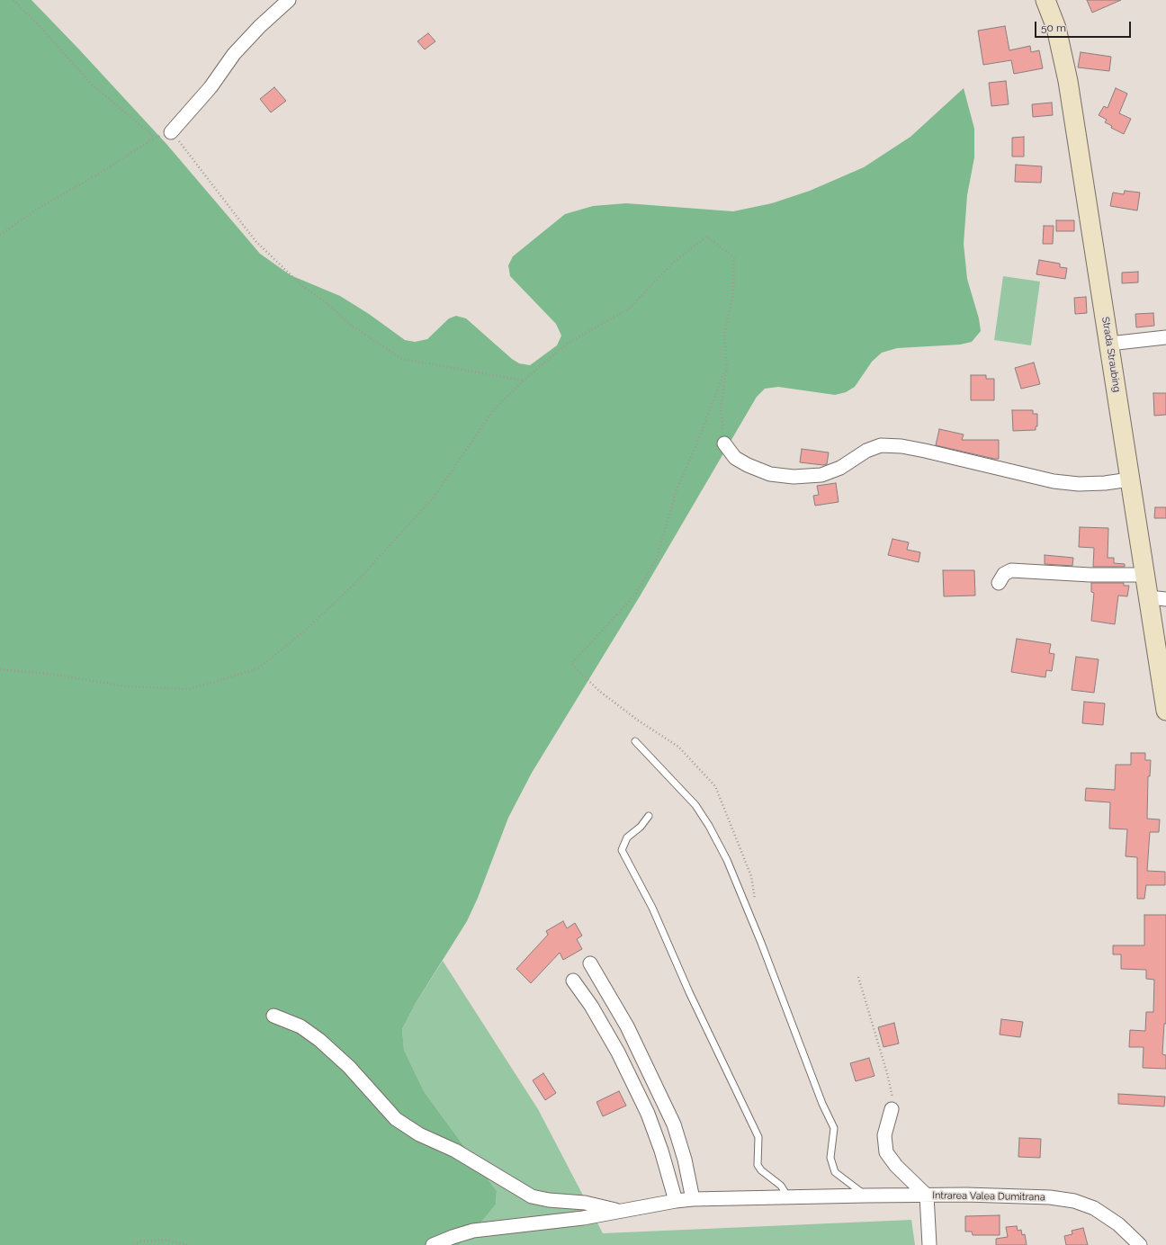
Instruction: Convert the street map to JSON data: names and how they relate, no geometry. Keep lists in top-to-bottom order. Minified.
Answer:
{"streets":{"main road":["Strada Straubing"],"street":["Intrarea Valea Dumitrana"]},"scale_bar":"50 m"}
